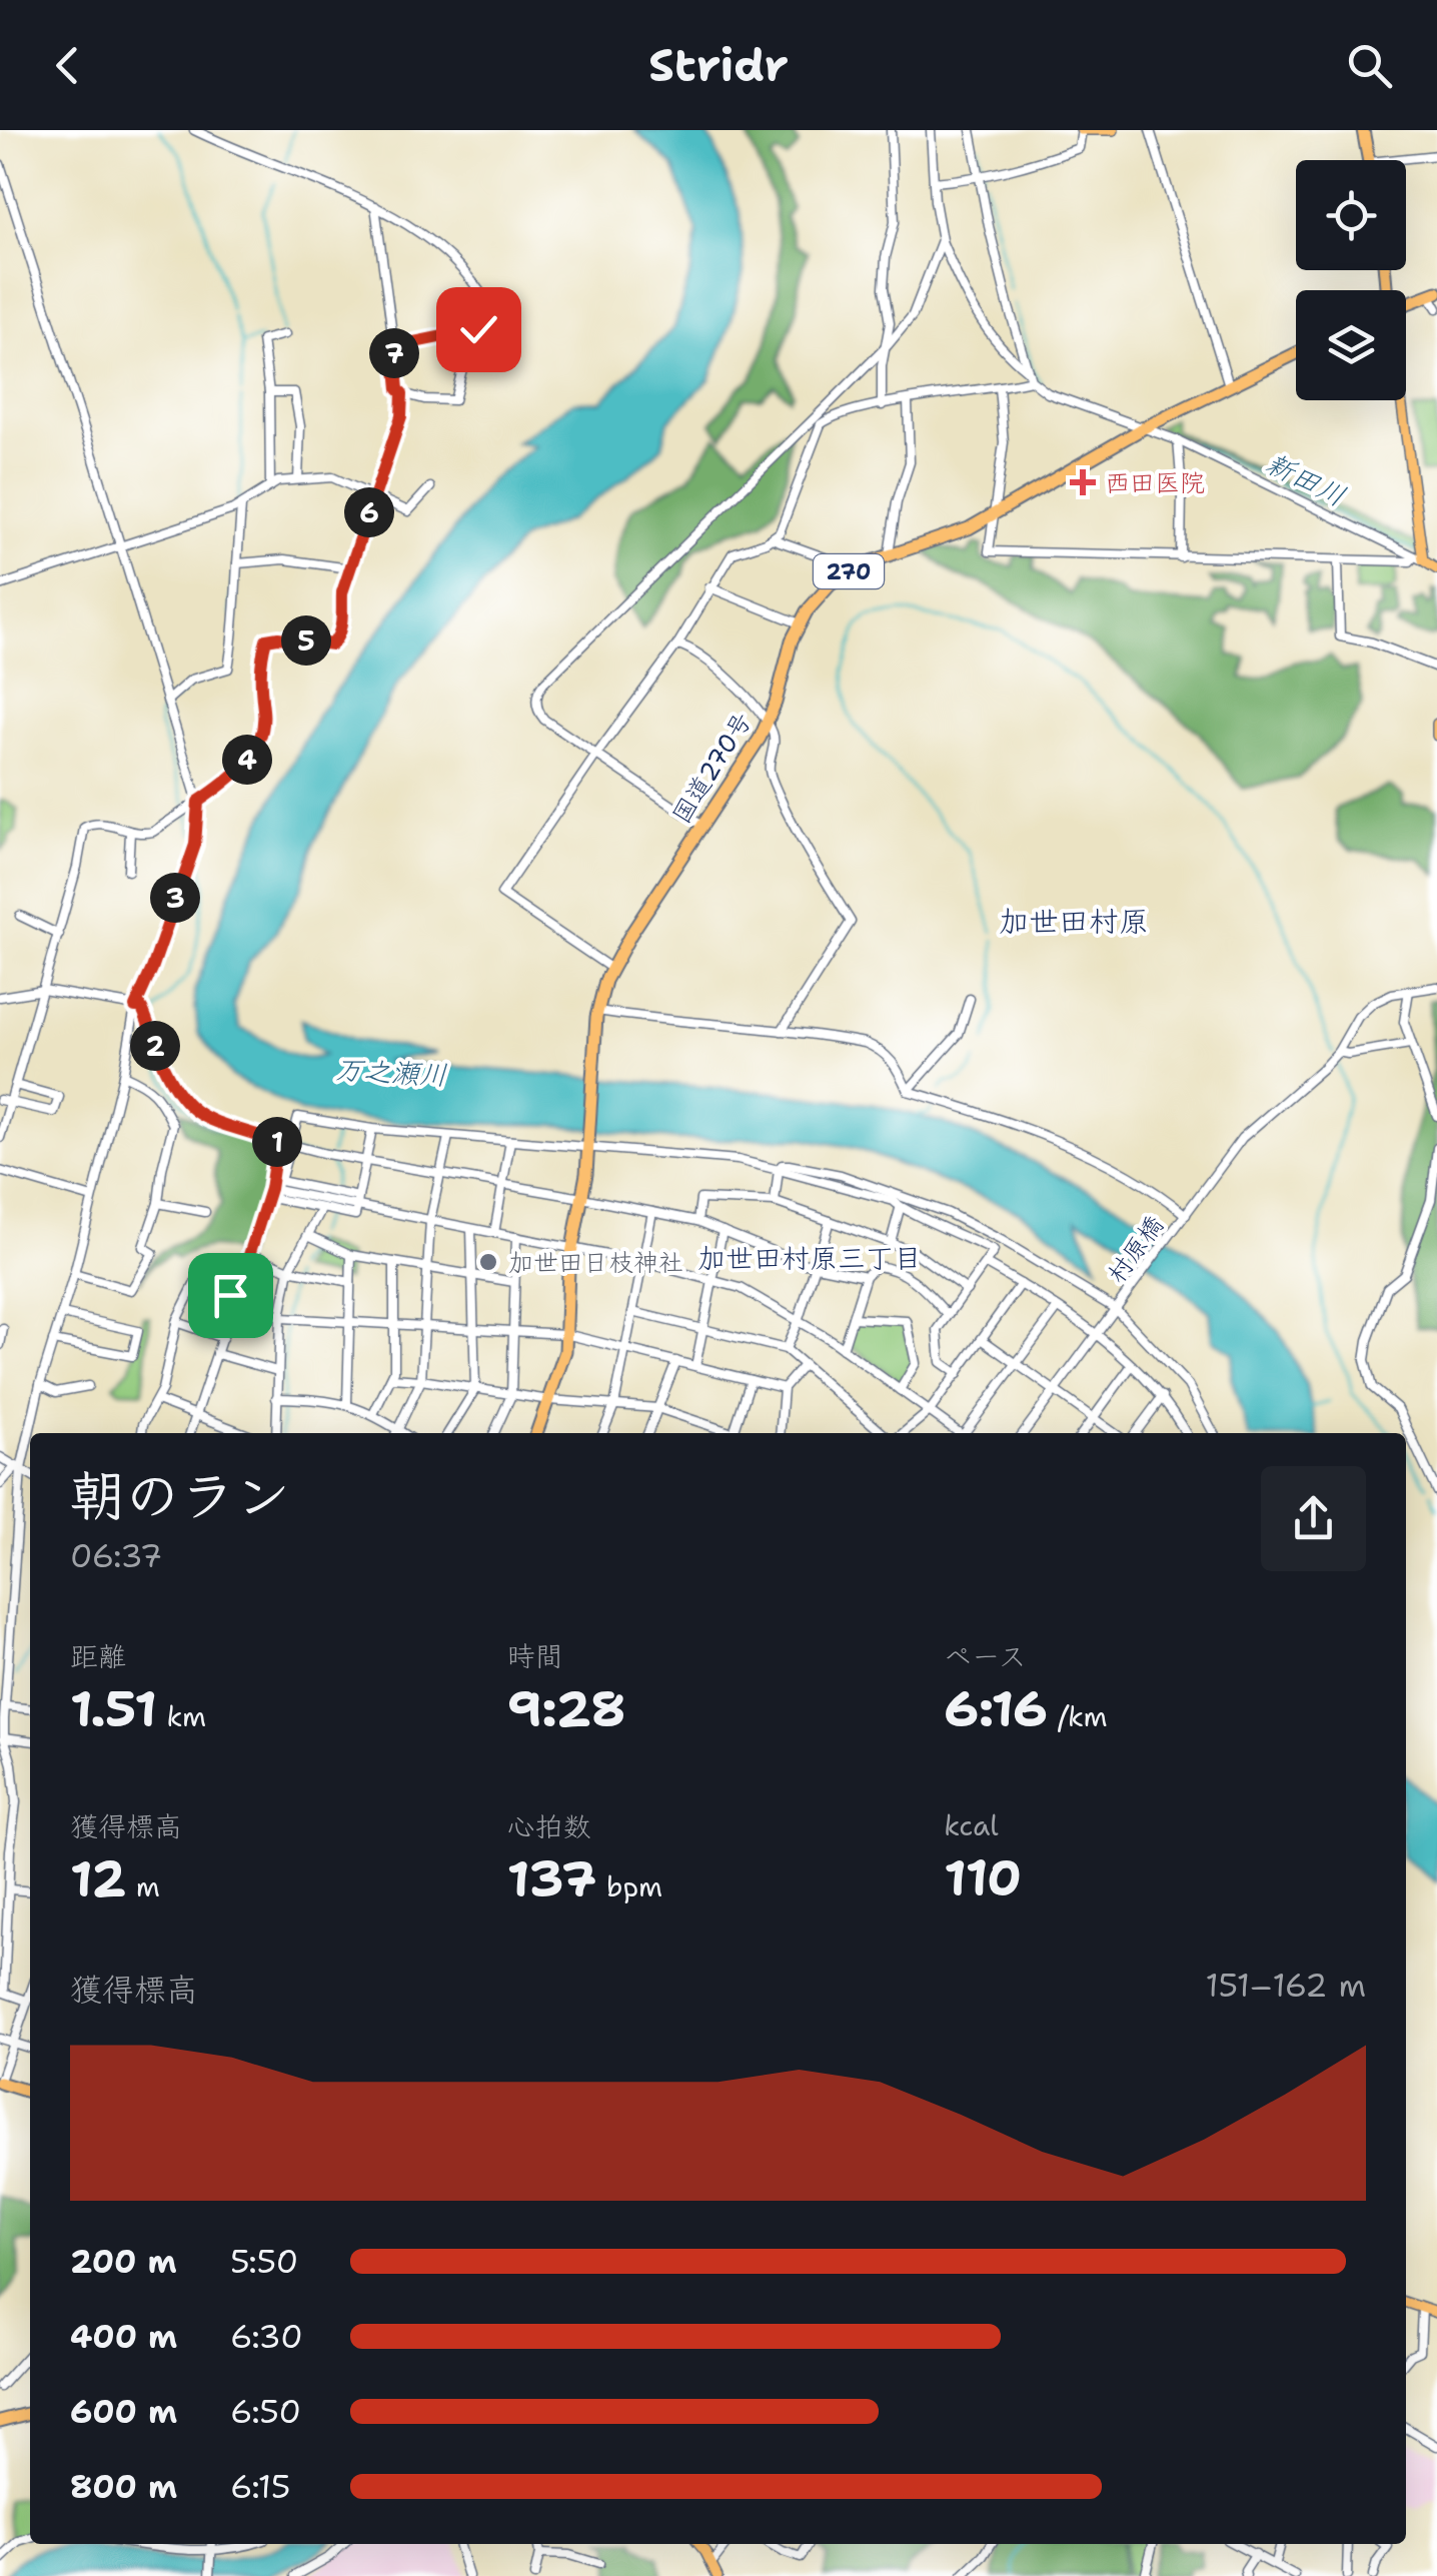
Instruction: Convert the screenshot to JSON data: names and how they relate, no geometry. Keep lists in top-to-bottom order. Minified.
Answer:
{"streets":{"highway":["270","国道270号"],"street":["村原橋"]},"districts":["加世田村原","加世田村原三丁目"],"water":["新田川","万之瀬川"],"places":{"health":["西田医院"],"other":["加世田日枝神社"]},"page":{"header":"Stridr","pins":["7","6","5","4","3","2","1"],"heading":["朝のラン","06:37"],"stats":[["距離","1.51 km"],["時間","9:28"],["ペース","6:16 /km"],["獲得標高","12 m"],["心拍数","137 bpm"],["kcal","110"]],"chart":["獲得標高","151–162 m"],"list":[{"name":"200 m","note":"5:50"},{"name":"400 m","note":"6:30"},{"name":"600 m","note":"6:50"},{"name":"800 m","note":"6:15"}]}}
